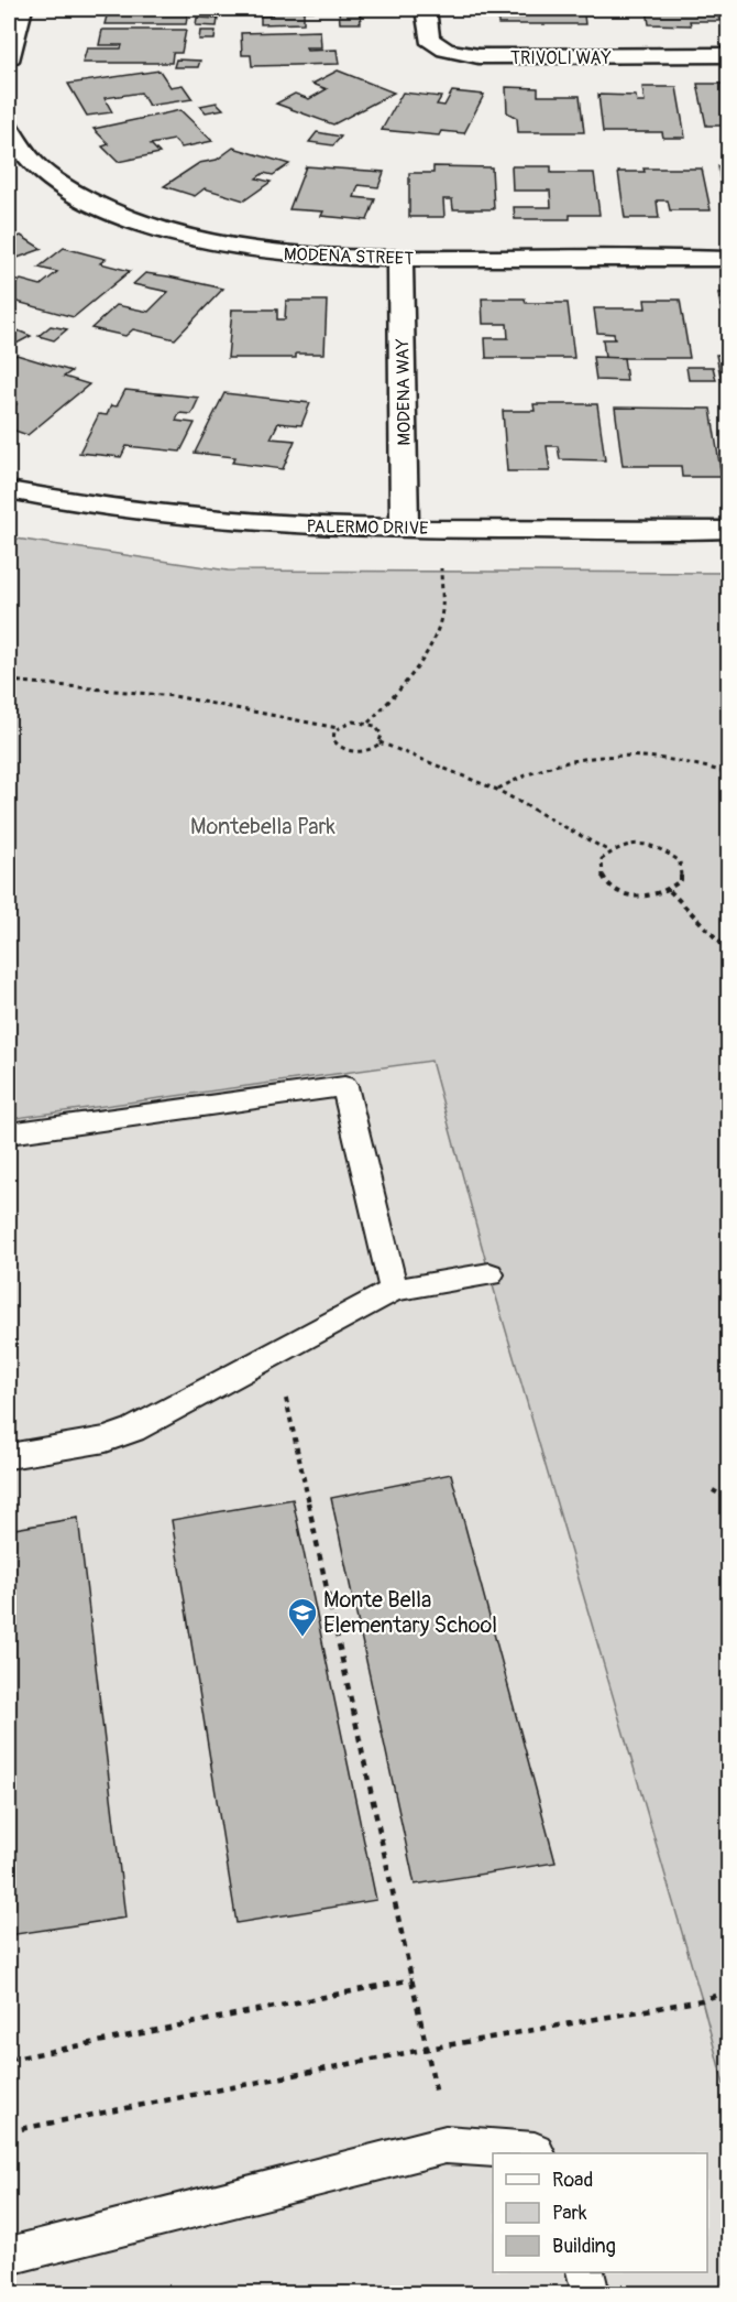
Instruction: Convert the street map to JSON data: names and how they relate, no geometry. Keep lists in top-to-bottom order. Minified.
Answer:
{"streets":{"street":["TRIVOLI WAY","MODENA STREET","MODENA WAY","PALERMO DRIVE"]},"crossings":[["MODENA STREET","MODENA WAY"],["MODENA WAY","PALERMO DRIVE"]],"parks":["Montebella Park"],"places":{"school or university":["Monte Bella Elementary School"]},"legend":["Road","Park","Building"]}
